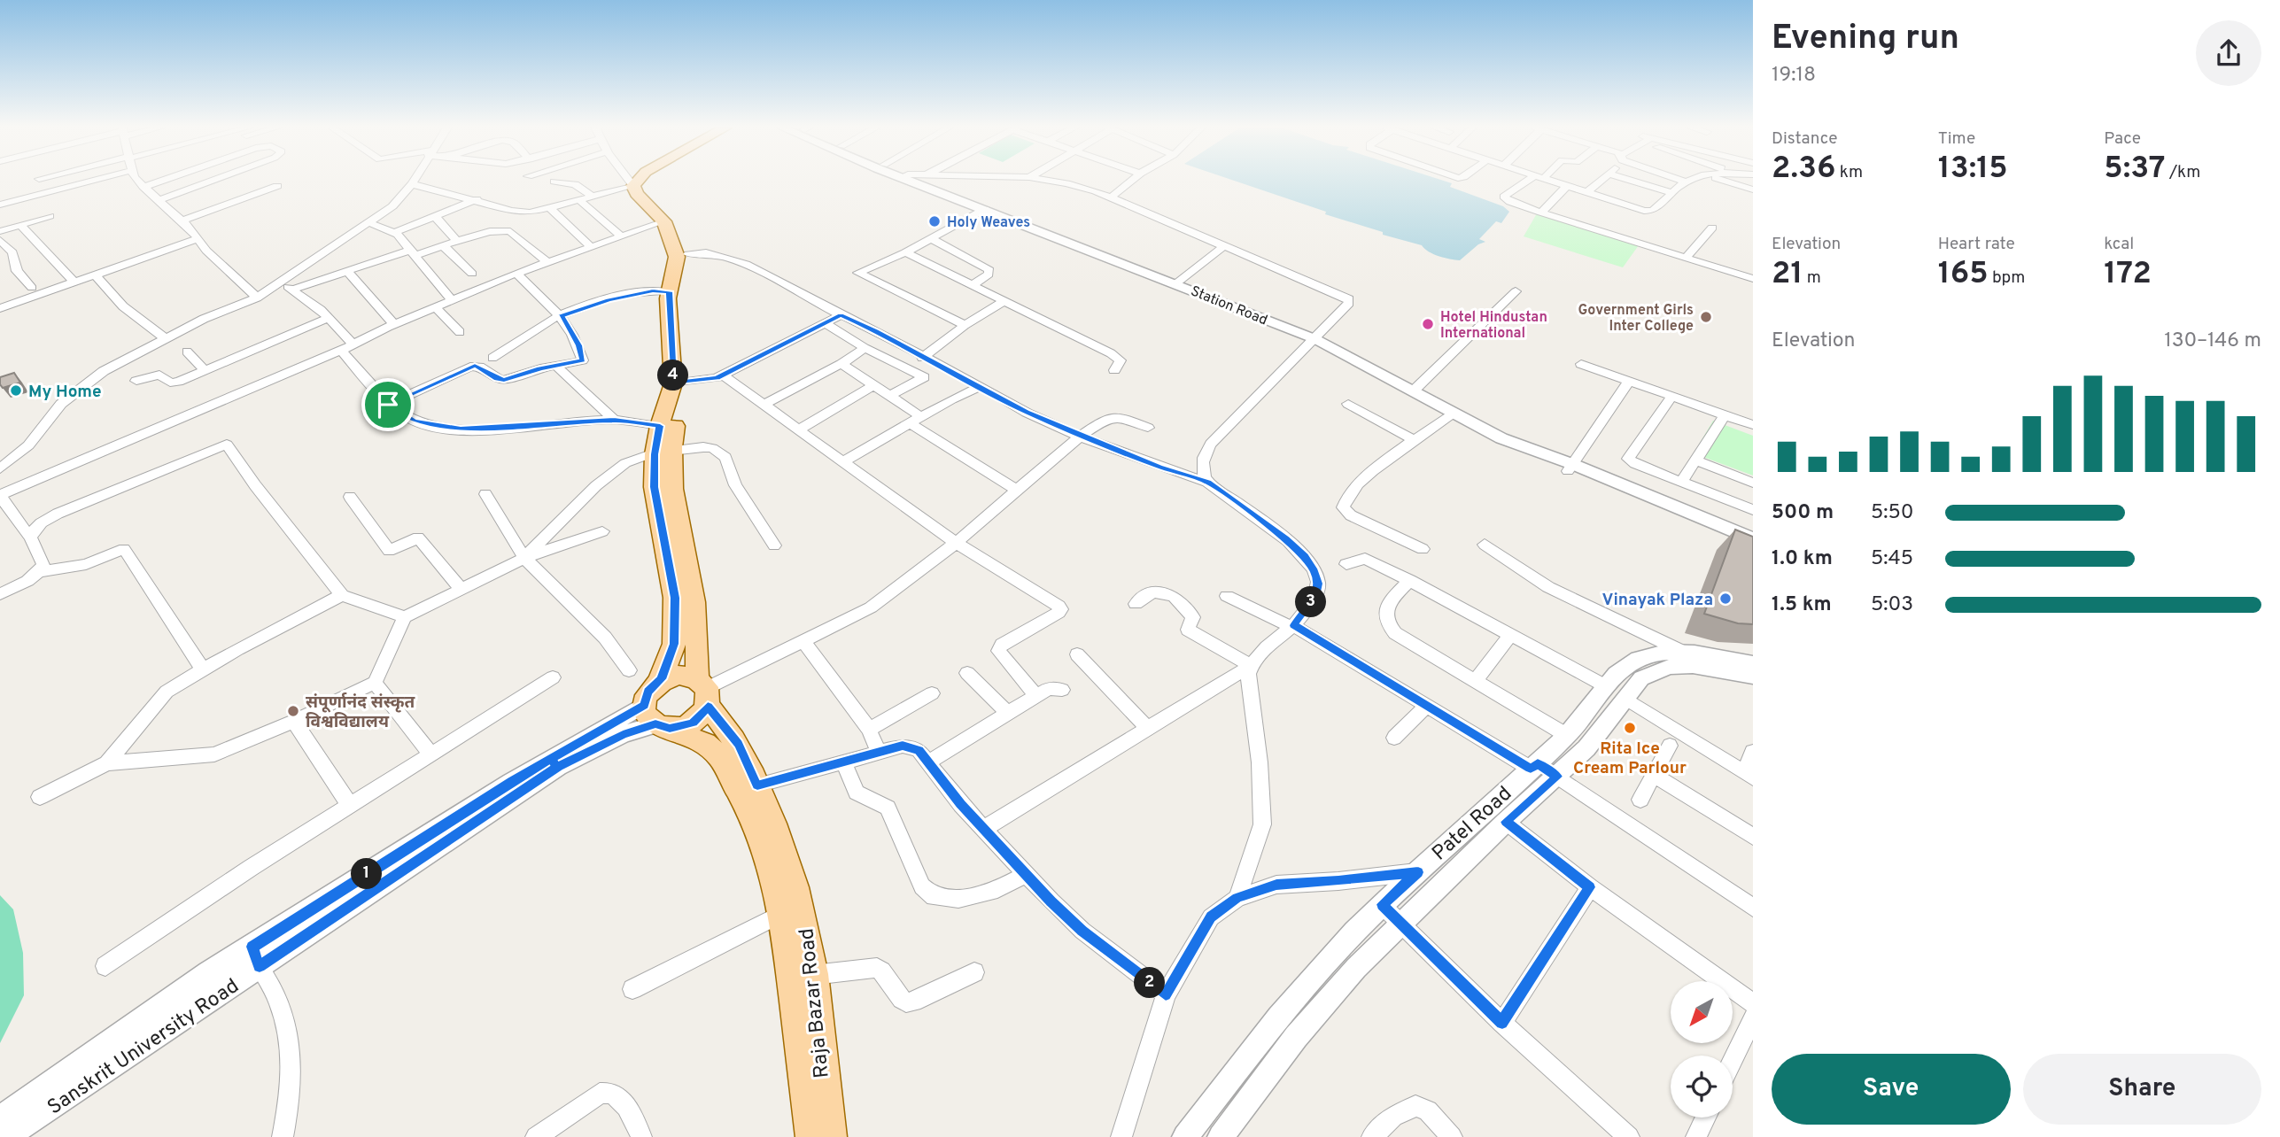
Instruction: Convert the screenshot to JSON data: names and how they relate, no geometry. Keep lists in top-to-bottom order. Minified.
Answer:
{"streets":{"main road":["Raja Bazar Road"],"street":["Station Road","Patel Road","Sanskrit University Road"]},"crossings":[["Raja Bazar Road","Sanskrit University Road"]],"places":["Holy Weaves","Government Girls Inter College","Hotel Hindustan International","My Home","Vinayak Plaza","संपूर्णानंद संस्कृत विश्वविद्यालय","Rita Ice Cream Parlour"],"north":"bottom left","page":{"heading":["Evening run","19:18"],"stats":[["Distance","2.36 km"],["Time","13:15"],["Pace","5:37 /km"],["Elevation","21 m"],["Heart rate","165 bpm"],["kcal","172"]],"chart":["Elevation","130–146 m"],"pins":["4","3","1","2"],"list":[{"name":"500 m","note":"5:50"},{"name":"1.0 km","note":"5:45"},{"name":"1.5 km","note":"5:03"}],"buttons":["Save","Share"]}}
